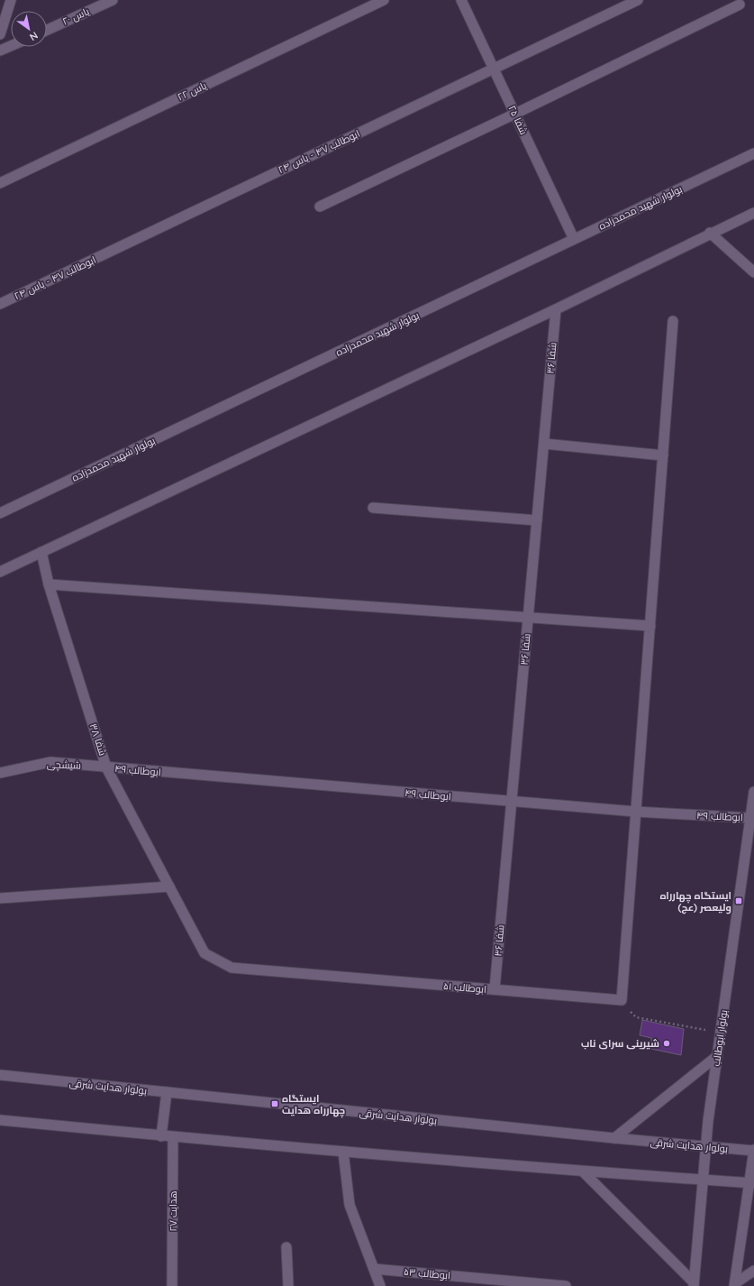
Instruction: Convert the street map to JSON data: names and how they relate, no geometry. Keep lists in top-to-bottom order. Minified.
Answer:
{"streets":{"street":["یاس ۲۰","یاس ۲۲","شفا ۲۵","ابوطالب ۴۷ - یاس ۲۴","بولوار شهید محمدزاده","شفا ۳۶","شفا ۳۸","شیشچی","ابوطالب ۴۹","ابوطالب ۵۱","بولوار ابوطالب","بولوار هدایت شرقی","هدایت ۲۷","ابوطالب ۵۳"]},"crossings":[["شفا ۲۵","ابوطالب ۴۷ - یاس ۲۴"],["شفا ۲۵","بولوار شهید محمدزاده"],["شفا ۳۶","ابوطالب ۴۹"],["شفا ۳۶","ابوطالب ۵۱"],["شفا ۳۸","شیشچی"],["شفا ۳۸","ابوطالب ۴۹"],["شفا ۳۸","ابوطالب ۵۱"],["شیشچی","ابوطالب ۴۹"],["ابوطالب ۴۹","بولوار ابوطالب"],["بولوار ابوطالب","بولوار هدایت شرقی"]],"places":{"transit":["ایستگاه چهارراه ولیعصر (عج)","ایستگاه چهارراه هدایت"],"other":["شیرینی سرای ناب"]},"north":"bottom right"}
